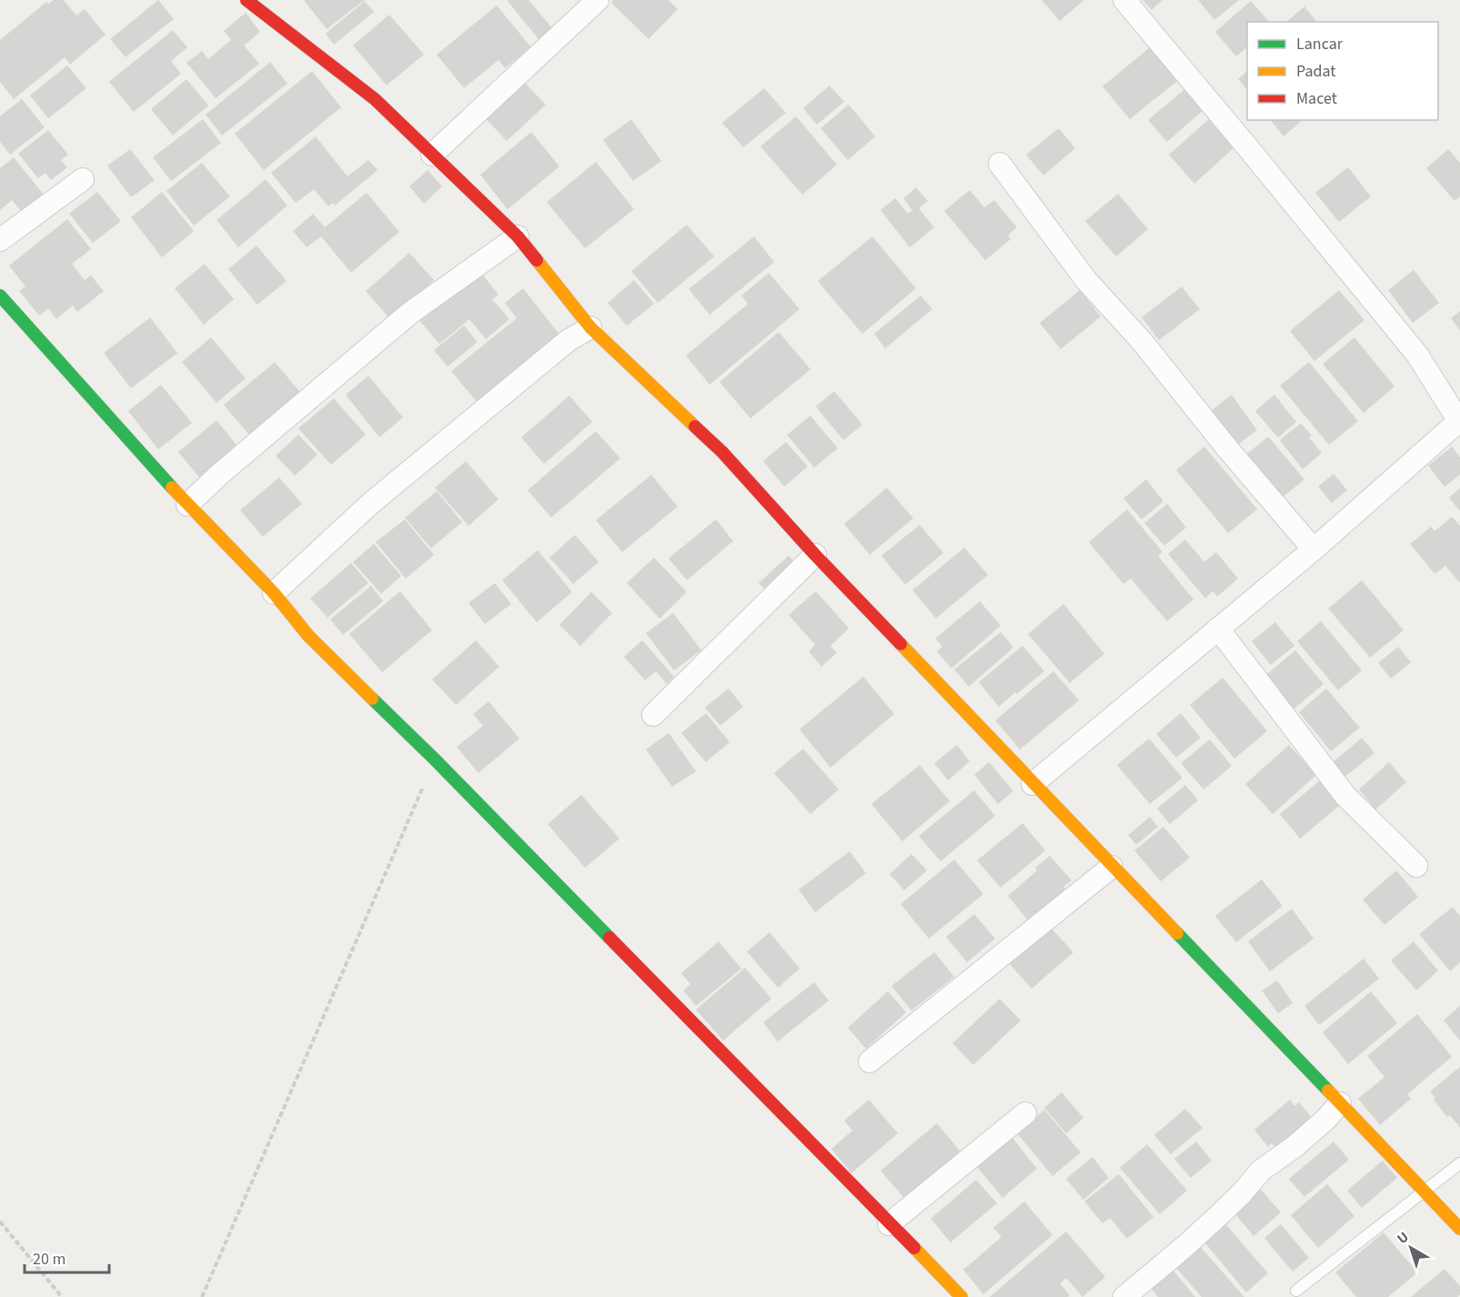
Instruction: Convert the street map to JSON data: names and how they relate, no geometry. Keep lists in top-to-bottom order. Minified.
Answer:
{"legend":["Lancar","Padat","Macet"],"scale_bar":"20 m","north":"top left"}
